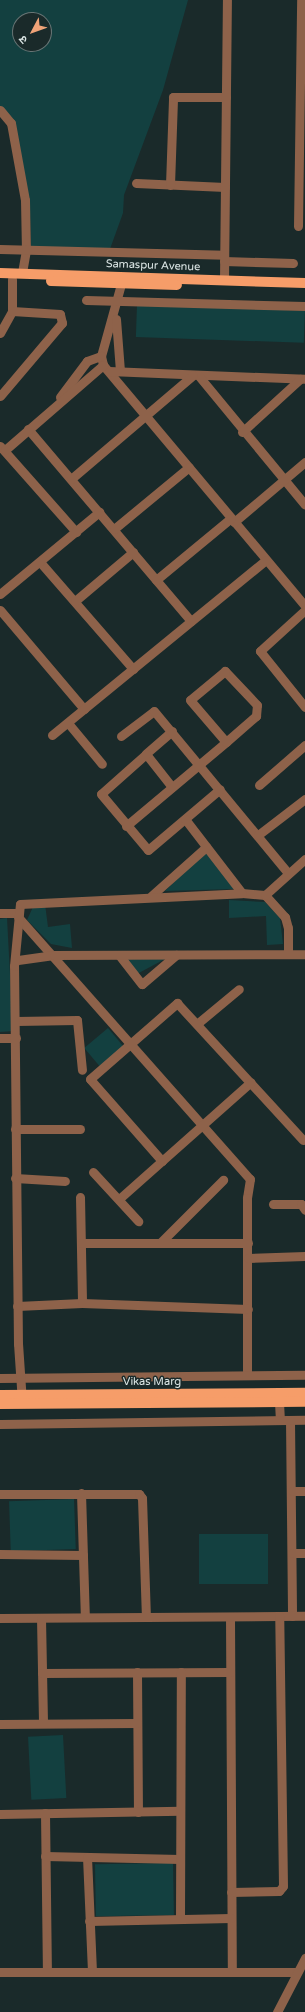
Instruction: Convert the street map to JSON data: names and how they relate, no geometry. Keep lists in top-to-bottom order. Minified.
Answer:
{"streets":{"main road":["Samaspur Avenue","Vikas Marg"]},"north":"bottom left"}
